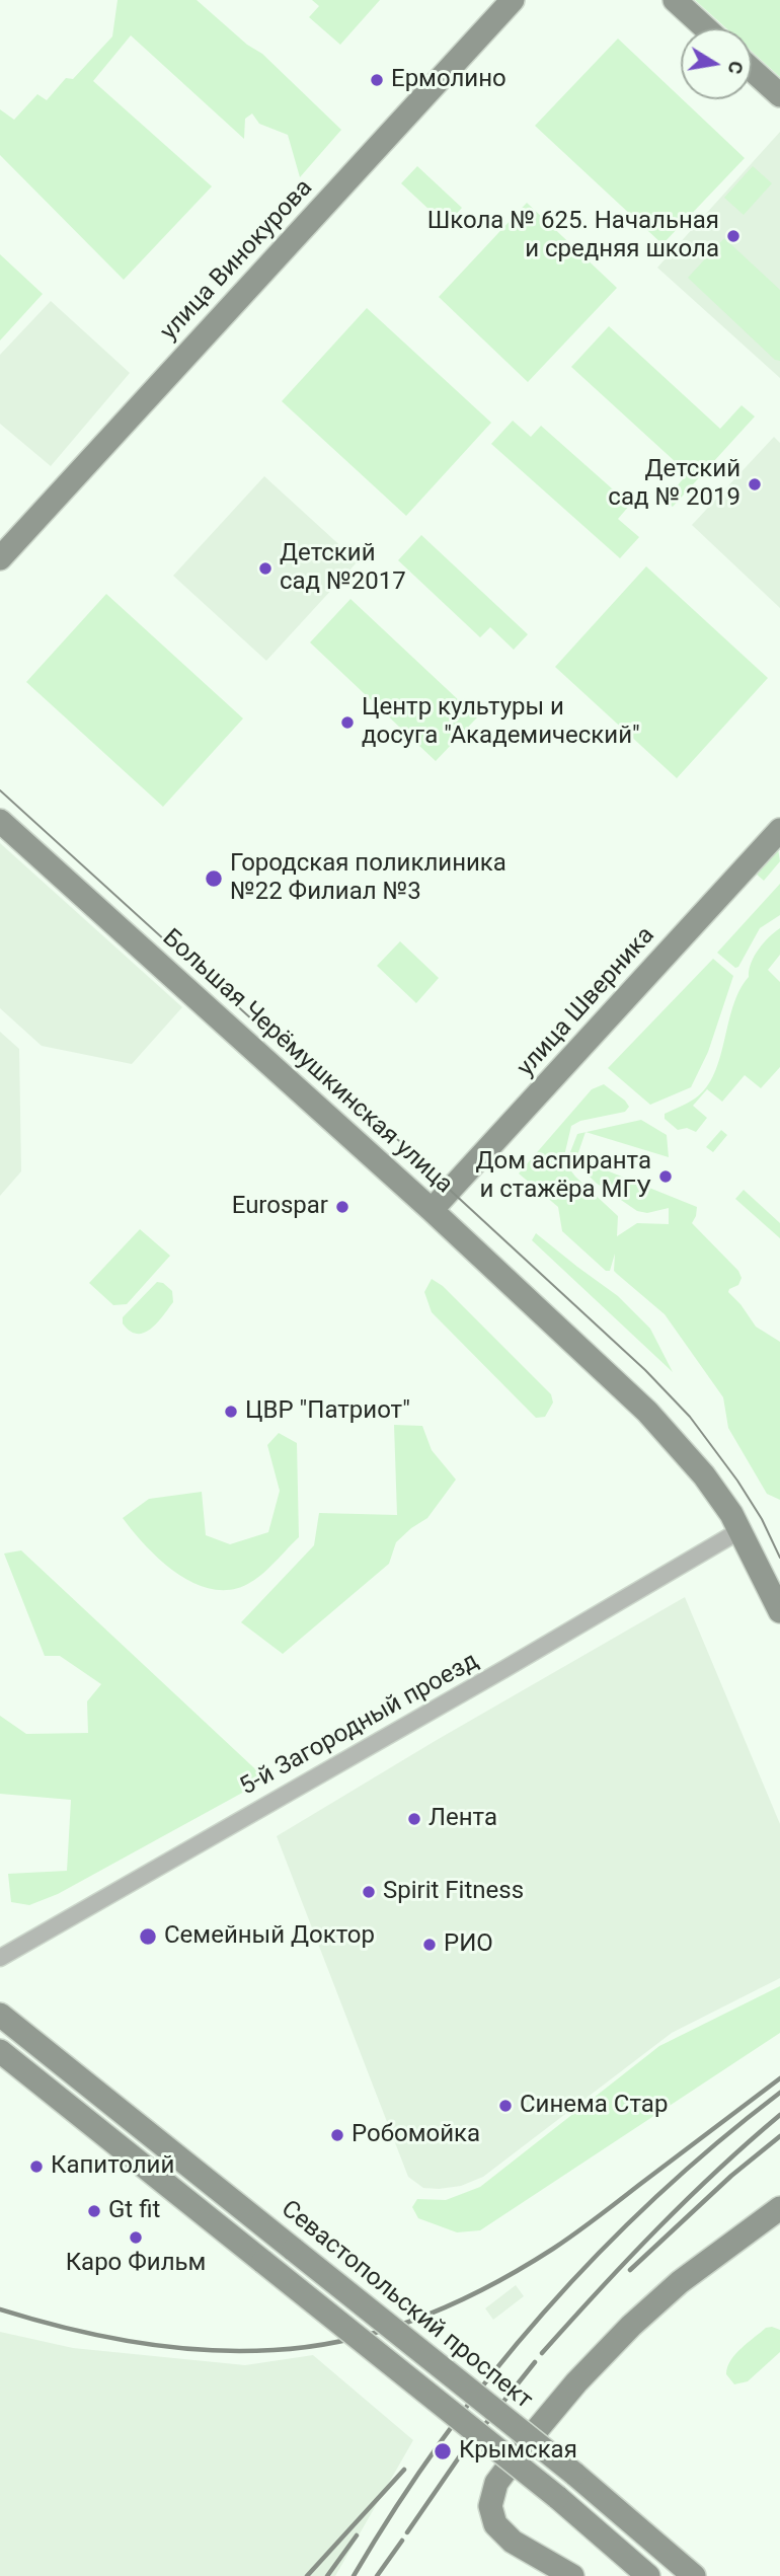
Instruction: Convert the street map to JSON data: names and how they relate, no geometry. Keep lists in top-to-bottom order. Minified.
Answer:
{"streets":{"main road":["улица Винокурова","улица Шверника","Большая Черёмушкинская улица","Севастопольский проспект"],"street":["5-й Загородный проезд"]},"crossings":[["улица Шверника","Большая Черёмушкинская улица"],["Большая Черёмушкинская улица","5-й Загородный проезд"]],"places":["Ермолино","Школа № 625. Начальная и средняя школа","Детский сад № 2019","Детский сад №2017","Центр культуры и досуга \"Академический\"","Городская поликлиника №22 Филиал №3","Дом аспиранта и стажёра МГУ","Eurospar","ЦВР \"Патриот\"","Лента","Spirit Fitness","Семейный Доктор","РИО","Синема Стар","Робомойка","Капитолий","Gt fit","Каро Фильм","Крымская"],"north":"right"}
